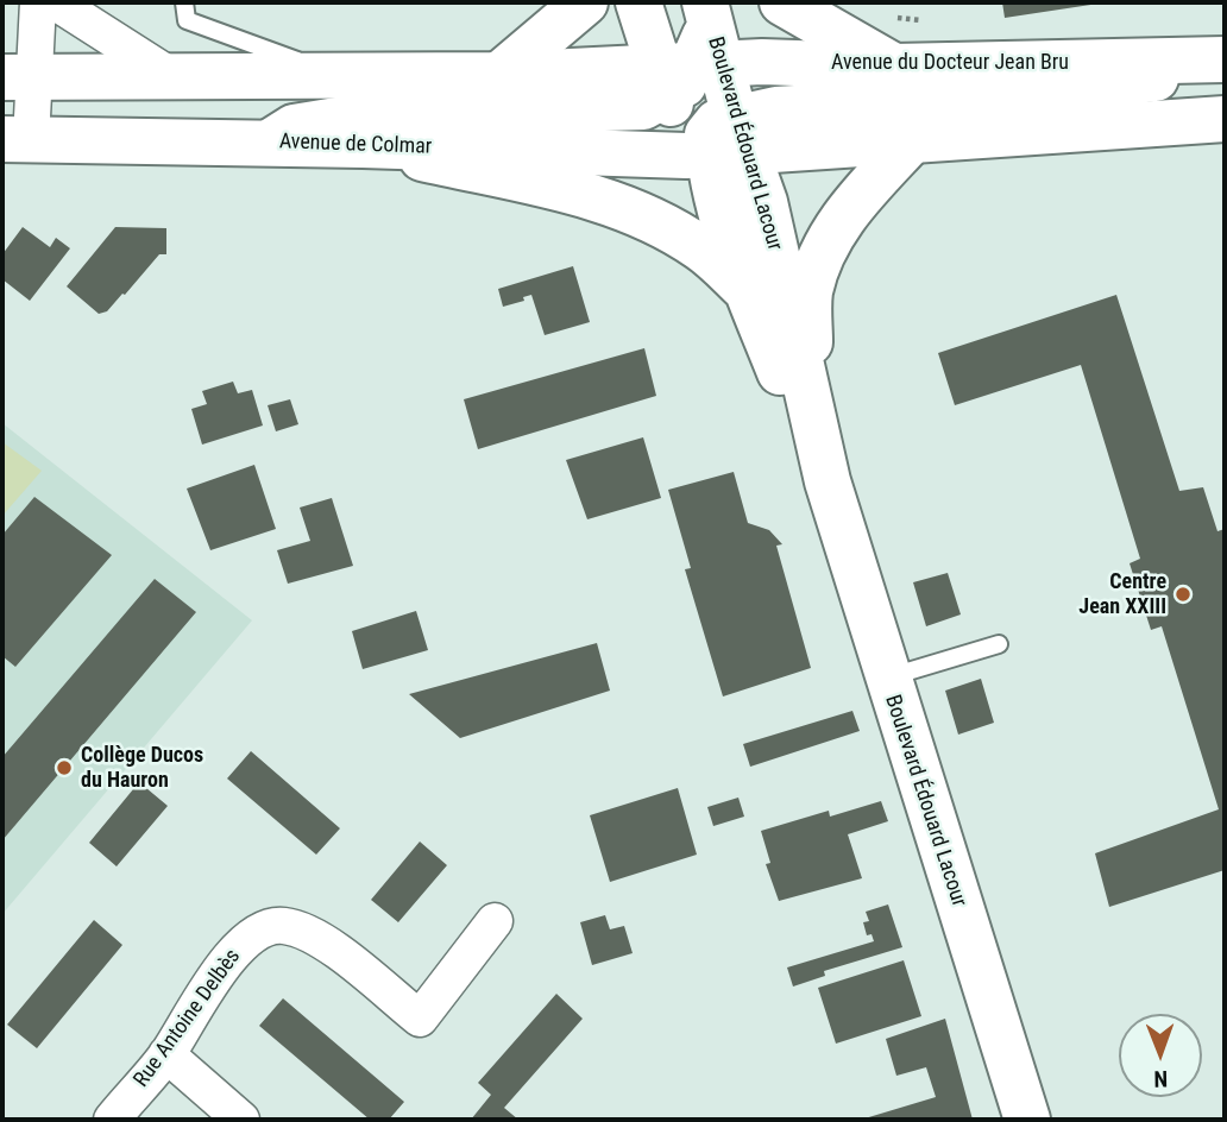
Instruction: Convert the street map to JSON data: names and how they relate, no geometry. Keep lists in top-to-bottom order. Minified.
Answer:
{"streets":{"main road":["Avenue du Docteur Jean Bru","Boulevard Édouard Lacour","Avenue de Colmar"],"street":["Rue Antoine Delbès"]},"crossings":[["Avenue du Docteur Jean Bru","Boulevard Édouard Lacour"],["Boulevard Édouard Lacour","Avenue de Colmar"]],"places":["Centre Jean XXIII","Collège Ducos du Hauron"],"north":"bottom"}
